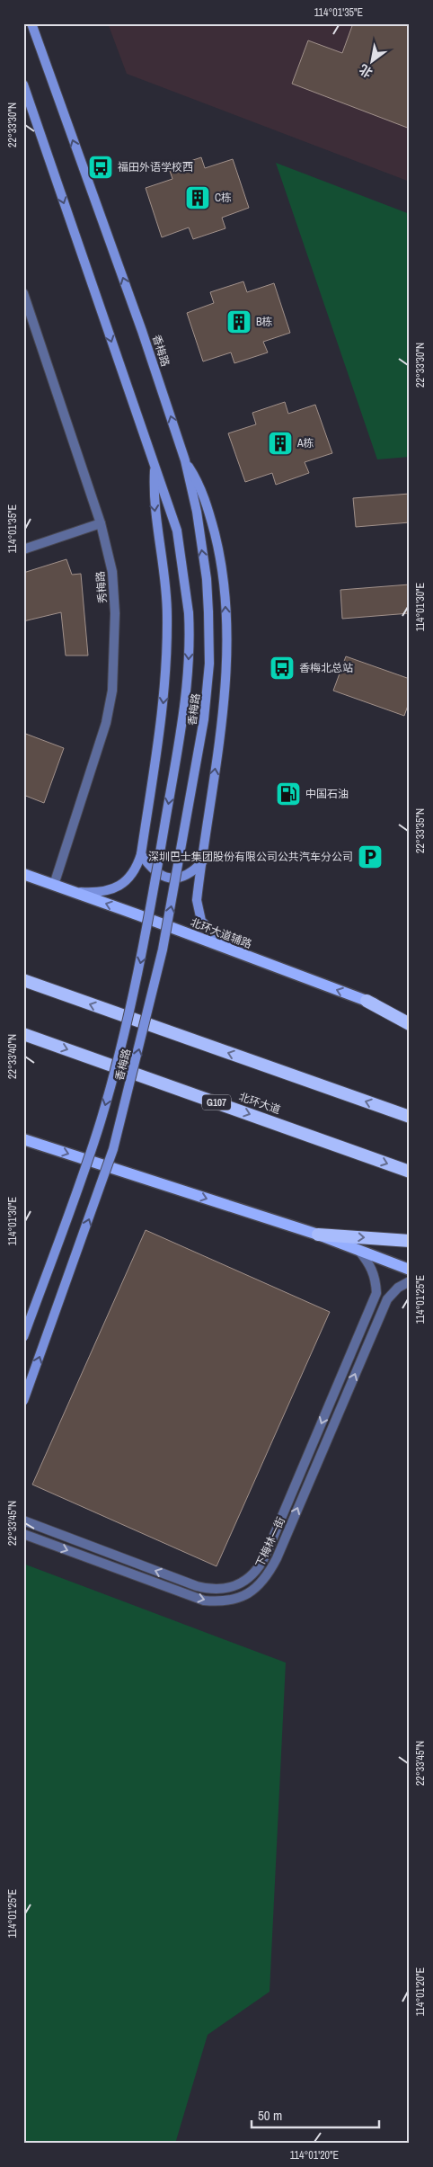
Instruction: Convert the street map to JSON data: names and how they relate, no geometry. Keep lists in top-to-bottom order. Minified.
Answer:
{"streets":{"highway":["G107","北环大道"],"main road":["香梅路","北环大道辅路"],"street":["秀梅路","下梅林一街"]},"crossings":[["秀梅路","北环大道辅路"]],"one_way":["北环大道辅路"],"places":{"bus stop":["福田外语学校西","香梅北总站"],"building":["C栋","B栋","A栋"],"fuel station":["中国石油"],"parking":["深圳巴士集团股份有限公司公共汽车分公司"]},"scale_bar":"50 m","north":"bottom left","coordinates":["114°01'35\"E","22°33'30\"N","114°01'30\"E","22°33'35\"N","22°33'40\"N","114°01'25\"E","22°33'45\"N","114°01'20\"E"]}
